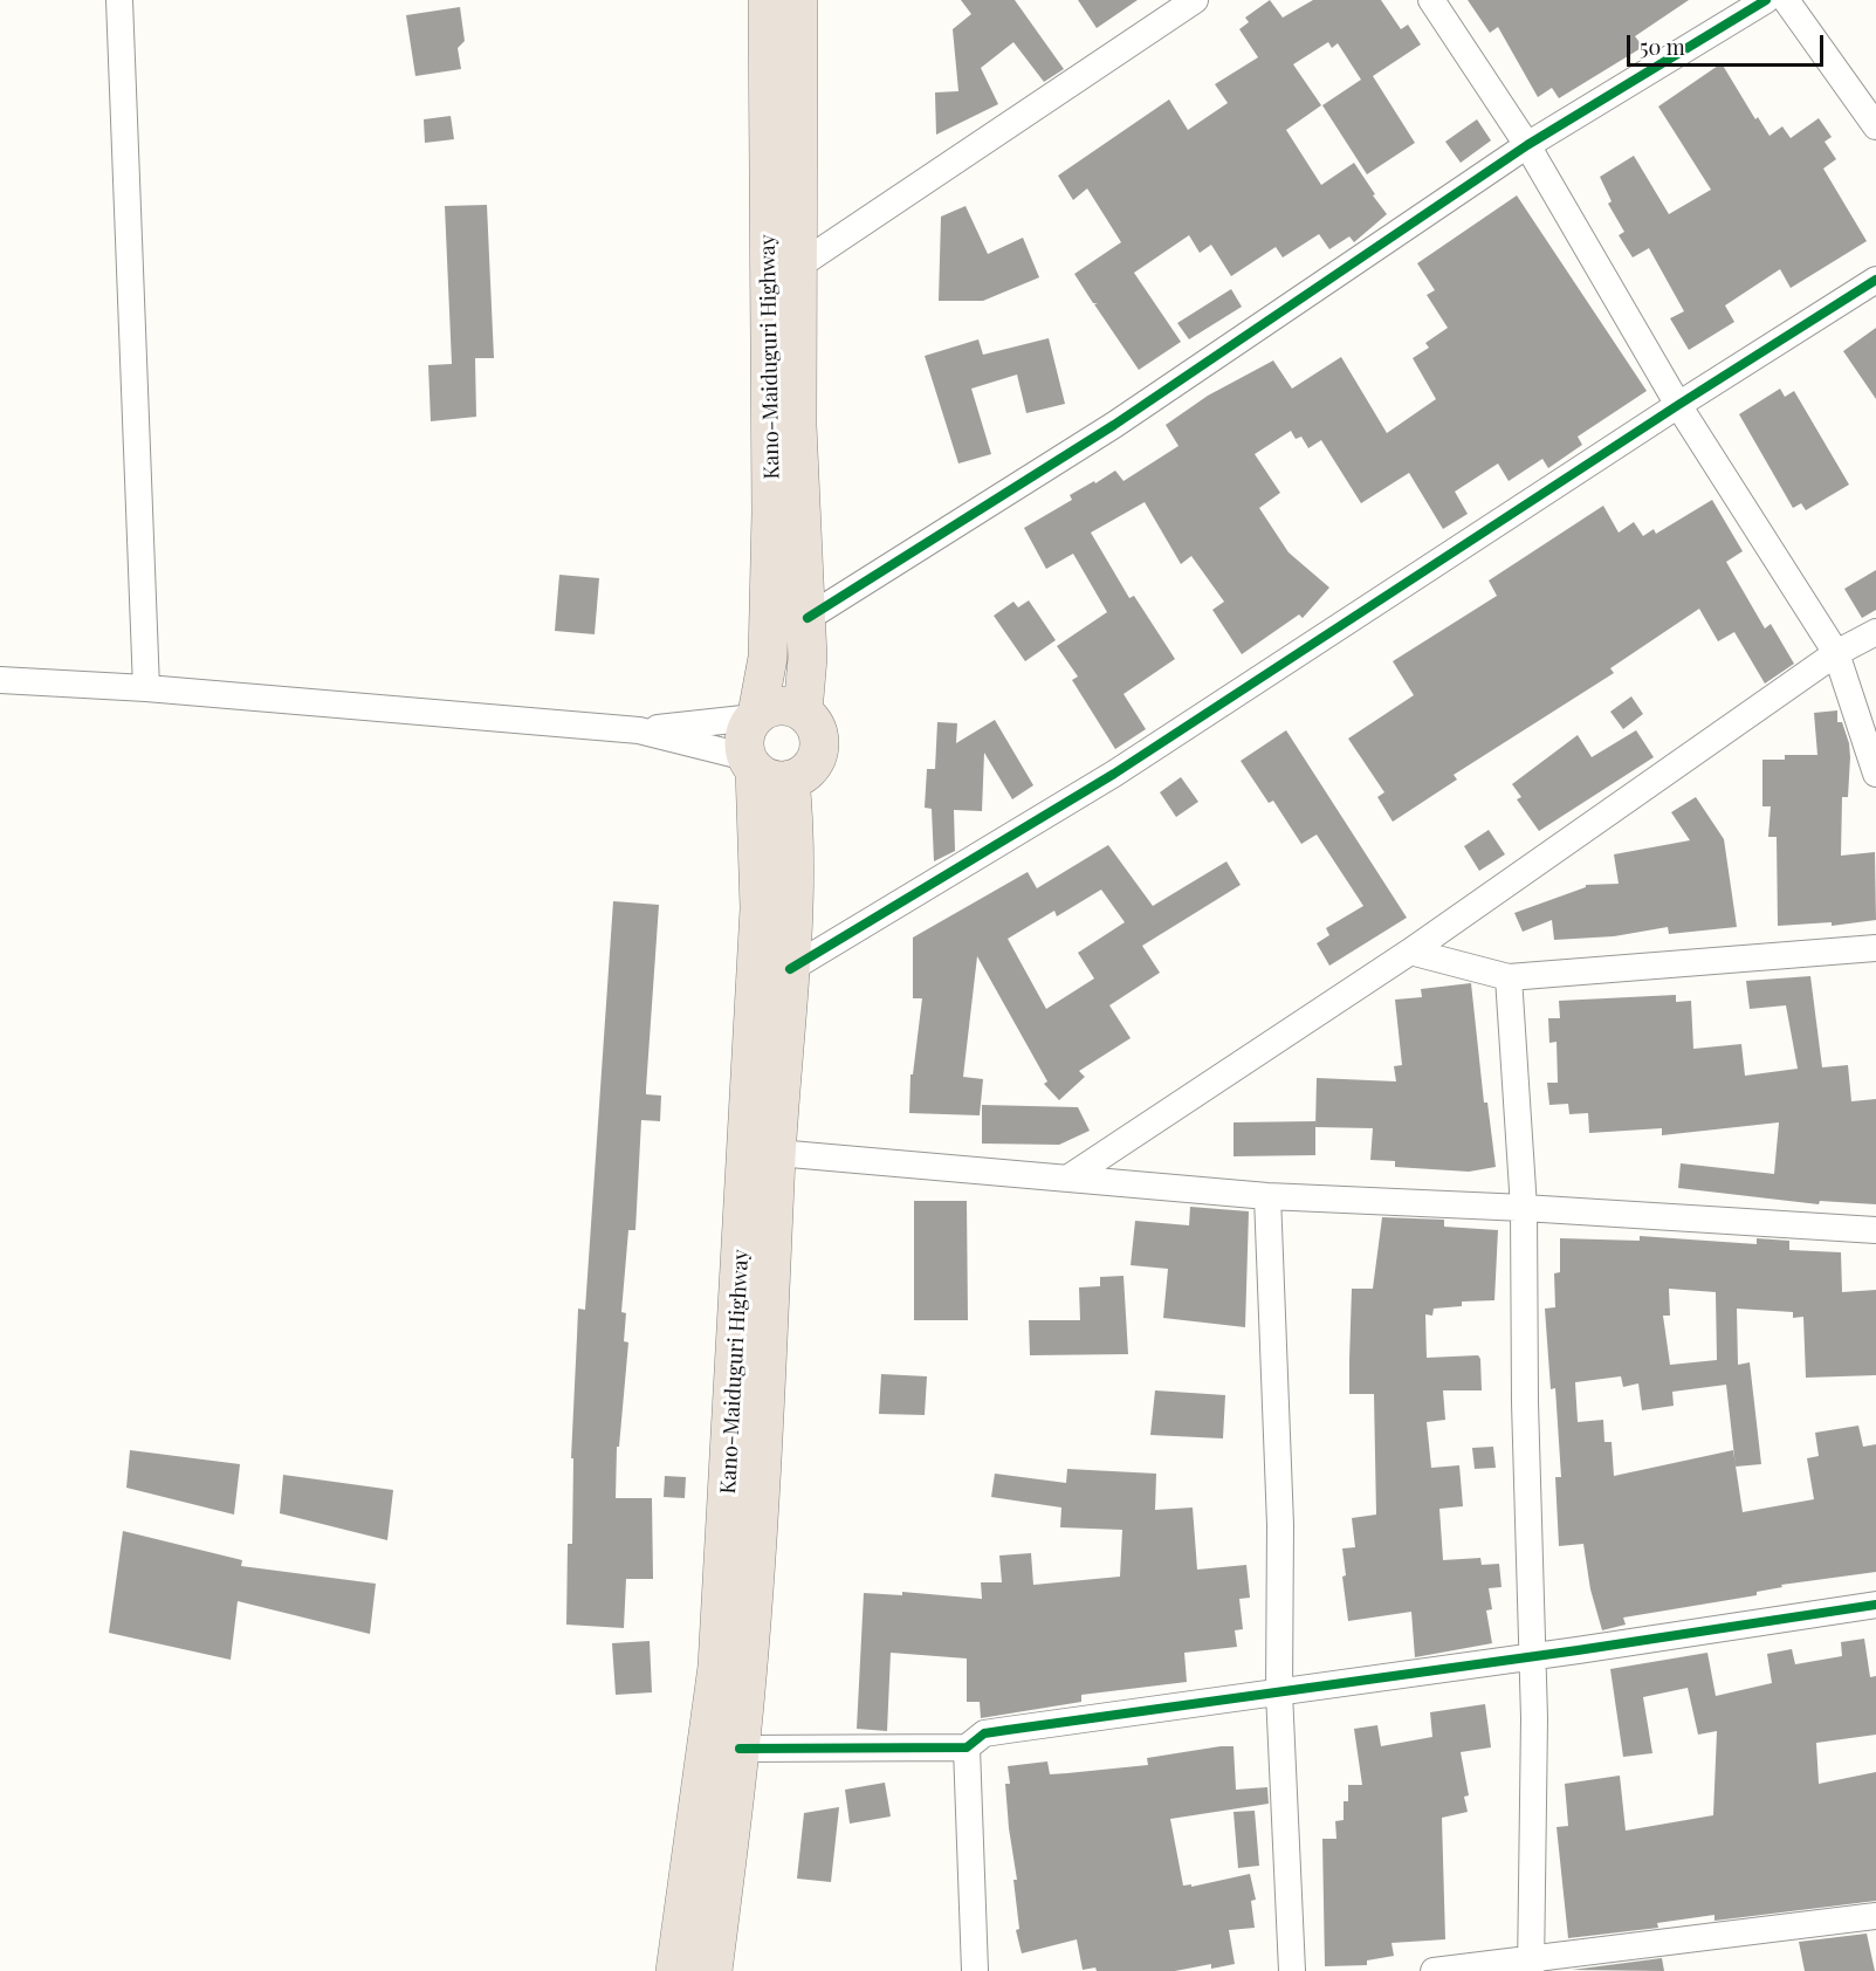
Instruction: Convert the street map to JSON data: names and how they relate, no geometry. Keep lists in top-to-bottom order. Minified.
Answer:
{"streets":{"highway":["Kano-Maiduguri Highway"]},"scale_bar":"50 m"}
